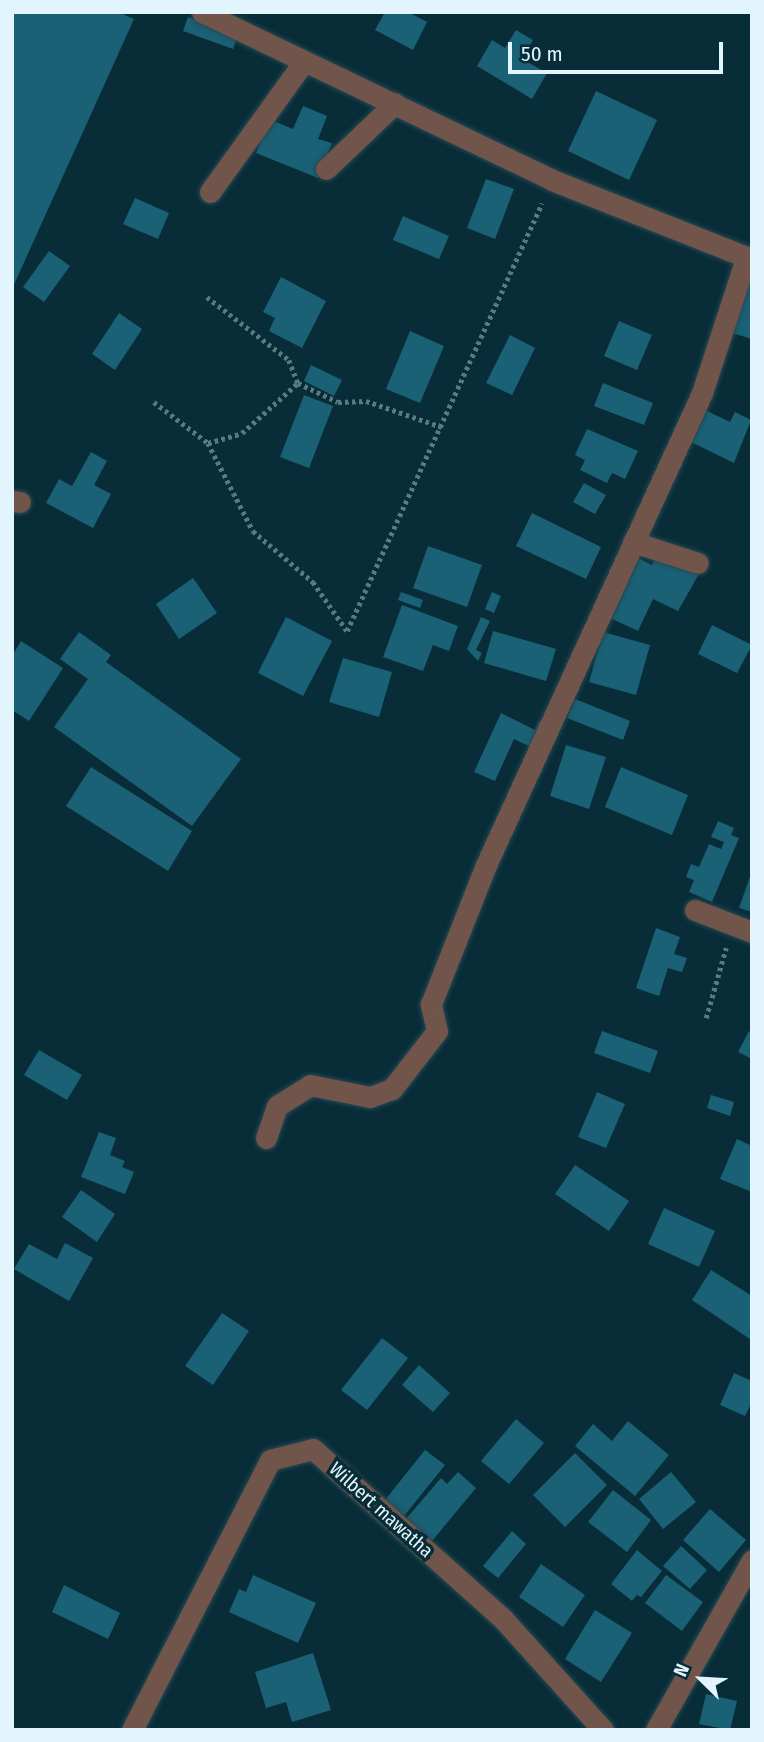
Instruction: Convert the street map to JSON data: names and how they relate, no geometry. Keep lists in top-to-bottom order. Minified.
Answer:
{"streets":{"street":["Wilbert mawatha"]},"scale_bar":"50 m","north":"top left"}
